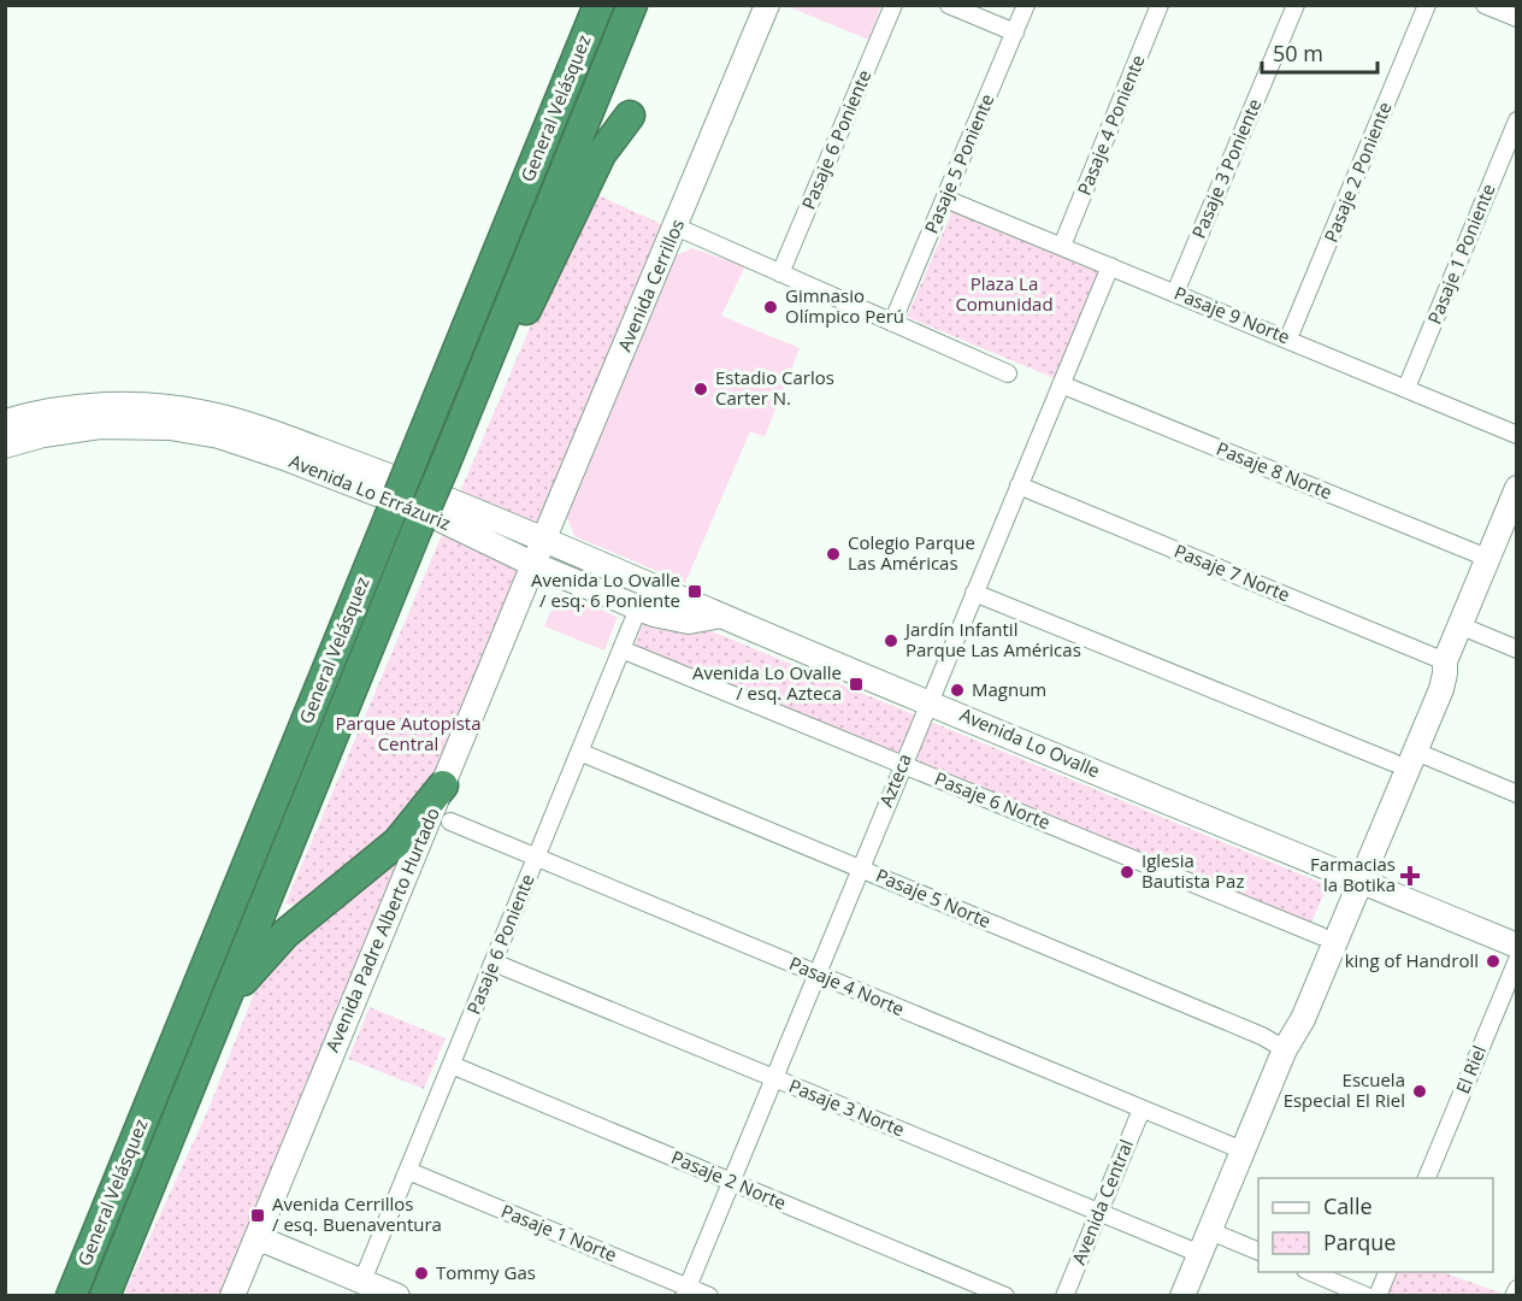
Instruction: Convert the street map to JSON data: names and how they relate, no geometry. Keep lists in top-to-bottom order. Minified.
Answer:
{"streets":{"highway":["General Velásquez"],"main road":["Avenida Cerrillos","Avenida Lo Errázuriz","Avenida Lo Ovalle","Avenida Padre Alberto Hurtado"],"street":["Pasaje 4 Poniente","Pasaje 6 Poniente","Pasaje 5 Poniente","Pasaje 3 Poniente","Pasaje 2 Poniente","Pasaje 1 Poniente","Pasaje 9 Norte","Pasaje 8 Norte","Pasaje 7 Norte","Azteca","Pasaje 6 Norte","Pasaje 5 Norte","Pasaje 4 Norte","El Riel","Pasaje 3 Norte","Pasaje 2 Norte","Avenida Central","Pasaje 1 Norte"]},"crossings":[["Pasaje 4 Poniente","Pasaje 9 Norte"],["Pasaje 6 Poniente","Avenida Lo Errázuriz"],["Pasaje 6 Poniente","Pasaje 6 Norte"],["Pasaje 6 Poniente","Pasaje 5 Norte"],["Pasaje 6 Poniente","Pasaje 4 Norte"],["Pasaje 6 Poniente","Pasaje 3 Norte"],["Pasaje 6 Poniente","Pasaje 2 Norte"],["Pasaje 6 Poniente","Pasaje 1 Norte"],["Pasaje 5 Poniente","Pasaje 9 Norte"],["Pasaje 3 Poniente","Pasaje 9 Norte"],["Pasaje 2 Poniente","Pasaje 9 Norte"],["Pasaje 1 Poniente","Pasaje 9 Norte"],["Avenida Cerrillos","Avenida Lo Errázuriz"],["Avenida Cerrillos","Avenida Lo Ovalle"],["Avenida Cerrillos","Avenida Padre Alberto Hurtado"],["Pasaje 9 Norte","Azteca"],["Pasaje 8 Norte","Azteca"],["Avenida Lo Errázuriz","Avenida Lo Ovalle"],["Avenida Lo Errázuriz","Avenida Padre Alberto Hurtado"],["Pasaje 7 Norte","Azteca"],["Avenida Lo Ovalle","Azteca"],["Azteca","Pasaje 6 Norte"],["Azteca","Pasaje 5 Norte"],["Azteca","Pasaje 4 Norte"],["Azteca","Pasaje 3 Norte"],["Azteca","Pasaje 2 Norte"],["Azteca","Pasaje 1 Norte"],["Pasaje 4 Norte","Avenida Central"],["Pasaje 3 Norte","Avenida Central"]],"parks":["Plaza La Comunidad","Parque Autopista Central"],"places":{"other":["Gimnasio Olímpico Perú","Estadio Carlos Carter N.","Colegio Parque Las Américas","Jardín Infantil Parque Las Américas","Magnum","Iglesia Bautista Paz","king of Handroll","Escuela Especial El Riel","Tommy Gas"],"transit":["Avenida Lo Ovalle / esq. 6 Poniente","Avenida Lo Ovalle / esq. Azteca","Avenida Cerrillos / esq. Buenaventura"],"health":["Farmacias la Botika"]},"legend":["Calle","Parque"],"scale_bar":"50 m"}
